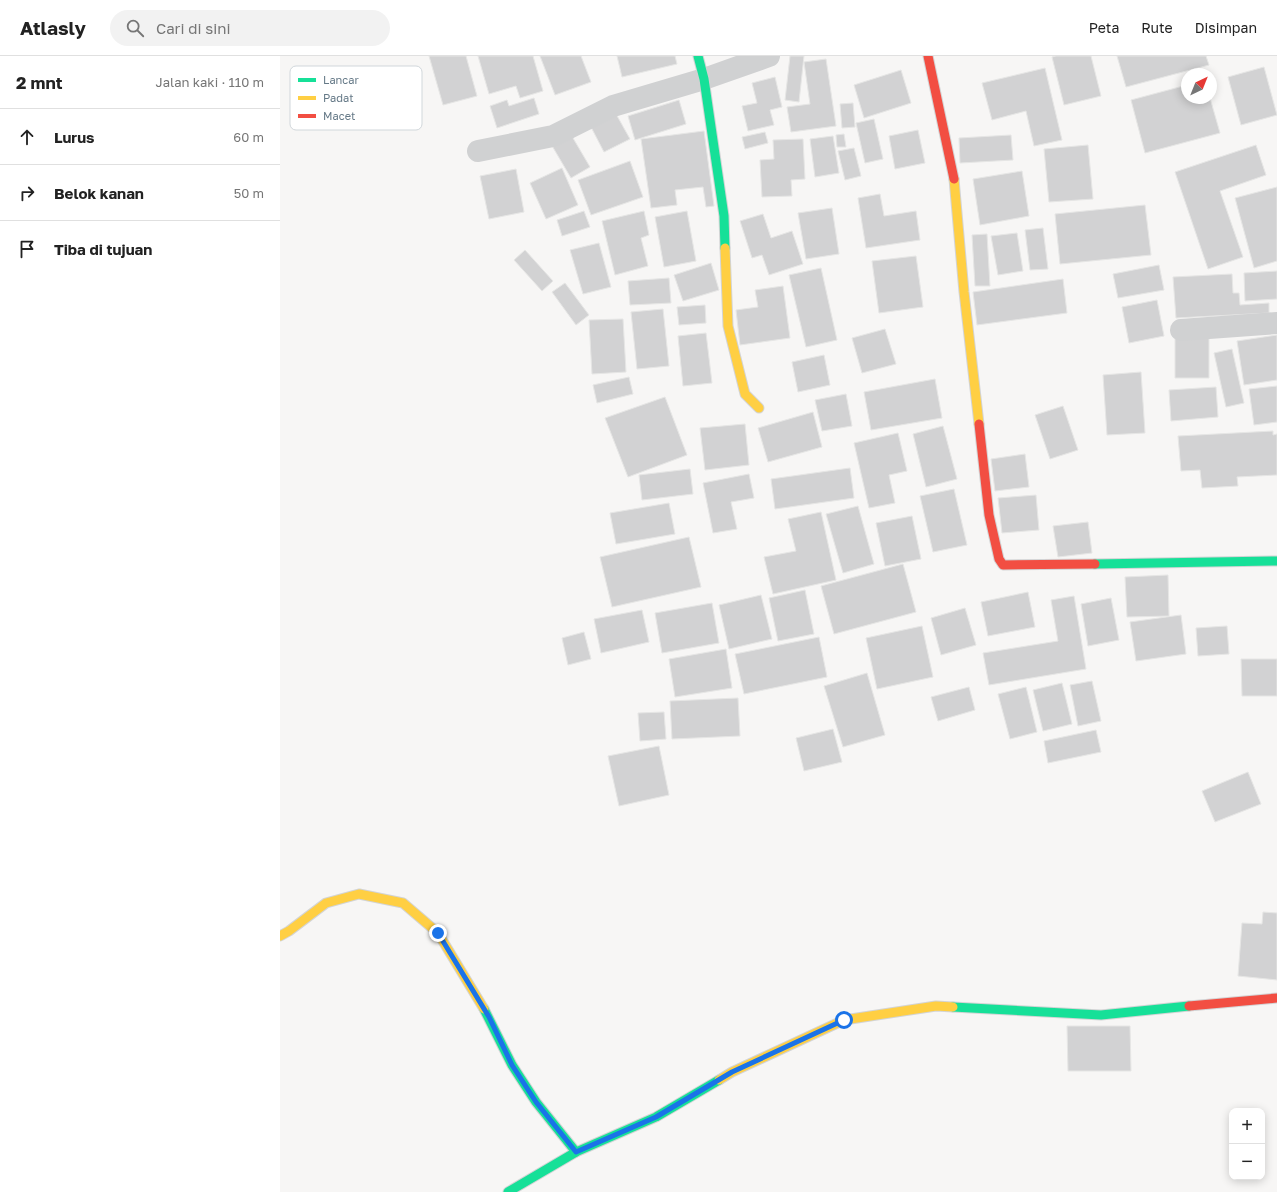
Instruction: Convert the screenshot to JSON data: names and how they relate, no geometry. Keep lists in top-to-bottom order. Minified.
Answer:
{"legend":["Lancar","Padat","Macet"],"north":"top right","page":{"header":"Atlasly","search":"Cari di sini","nav":["Peta","Rute","Disimpan"],"heading":["2 mnt","Jalan kaki · 110 m"],"list":[["Lurus","60 m"],["Belok kanan","50 m"],"Tiba di tujuan"],"map_buttons":["+","−"]}}
